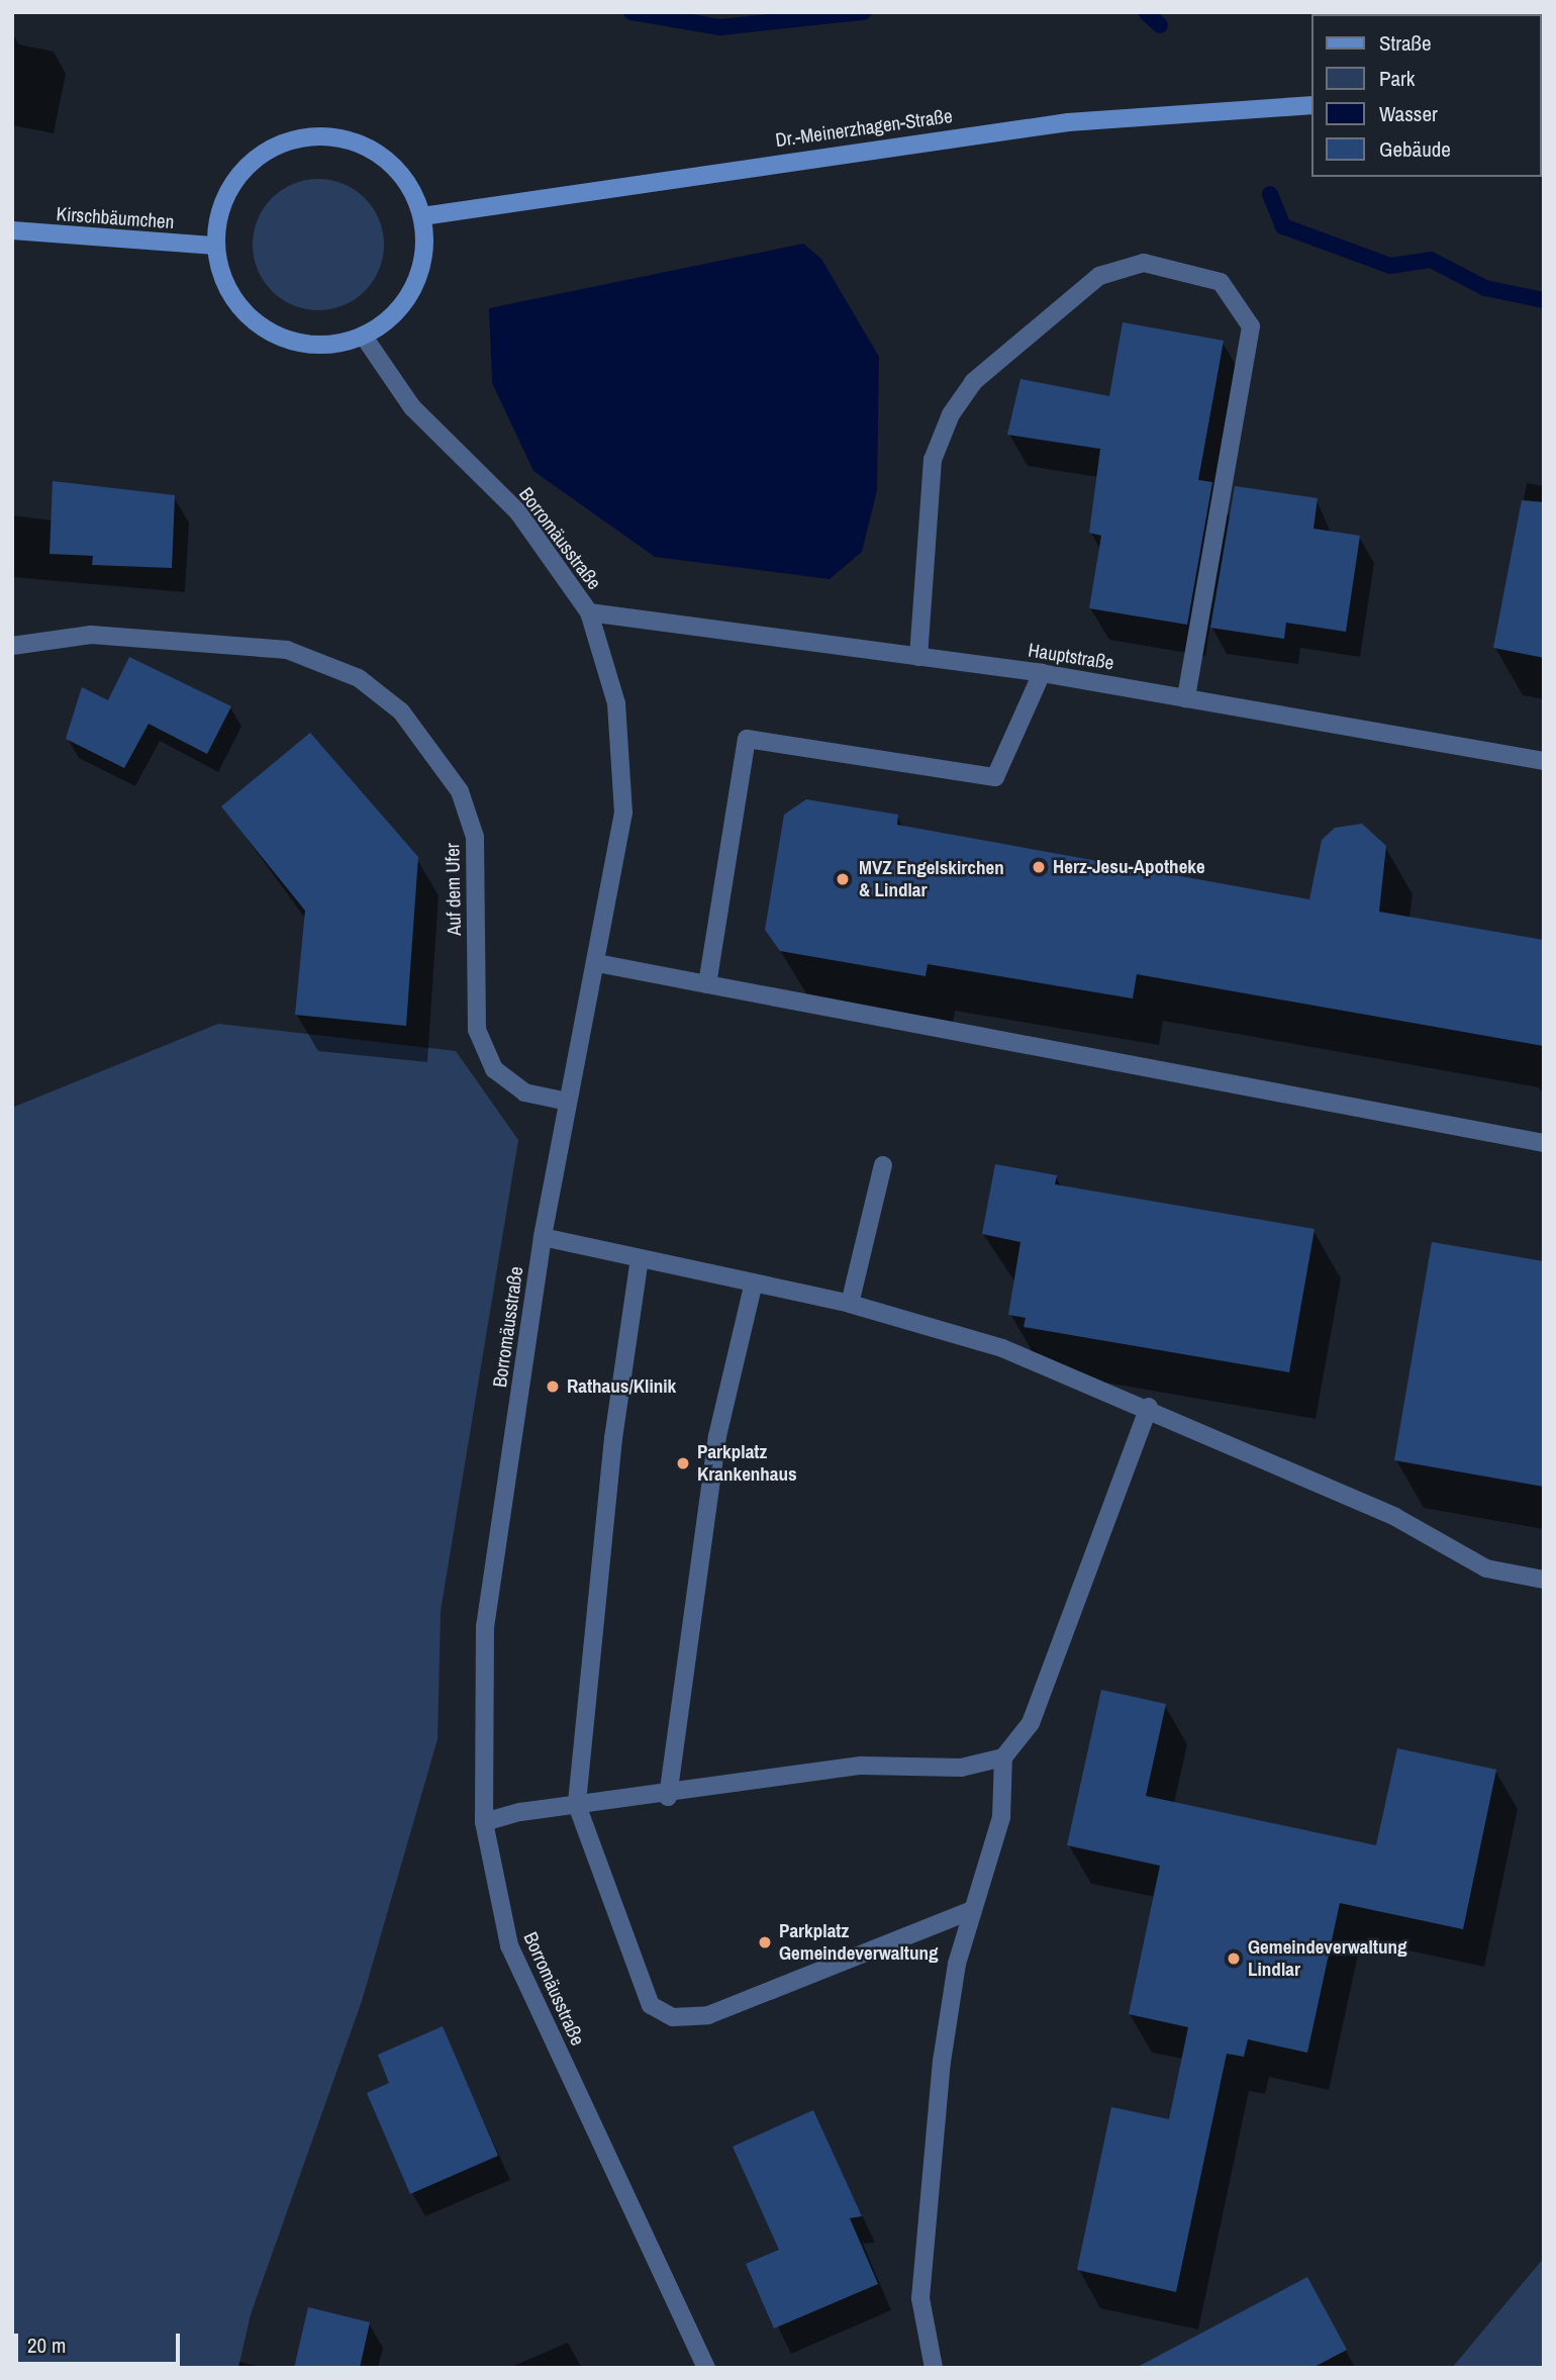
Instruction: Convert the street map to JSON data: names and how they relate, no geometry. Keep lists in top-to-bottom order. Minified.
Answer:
{"streets":{"main road":["Dr.-Meinerzhagen-Straße","Kirschbäumchen"],"street":["Borromäusstraße","Hauptstraße","Auf dem Ufer"]},"crossings":[["Dr.-Meinerzhagen-Straße","Kirschbäumchen"],["Dr.-Meinerzhagen-Straße","Borromäusstraße"],["Kirschbäumchen","Borromäusstraße"],["Borromäusstraße","Hauptstraße"],["Borromäusstraße","Auf dem Ufer"]],"places":["Herz-Jesu-Apotheke","MVZ Engelskirchen & Lindlar","Rathaus/Klinik","Parkplatz Krankenhaus","Parkplatz Gemeindeverwaltung","Gemeindeverwaltung Lindlar"],"legend":["Straße","Park","Wasser","Gebäude"],"scale_bar":"20 m"}
